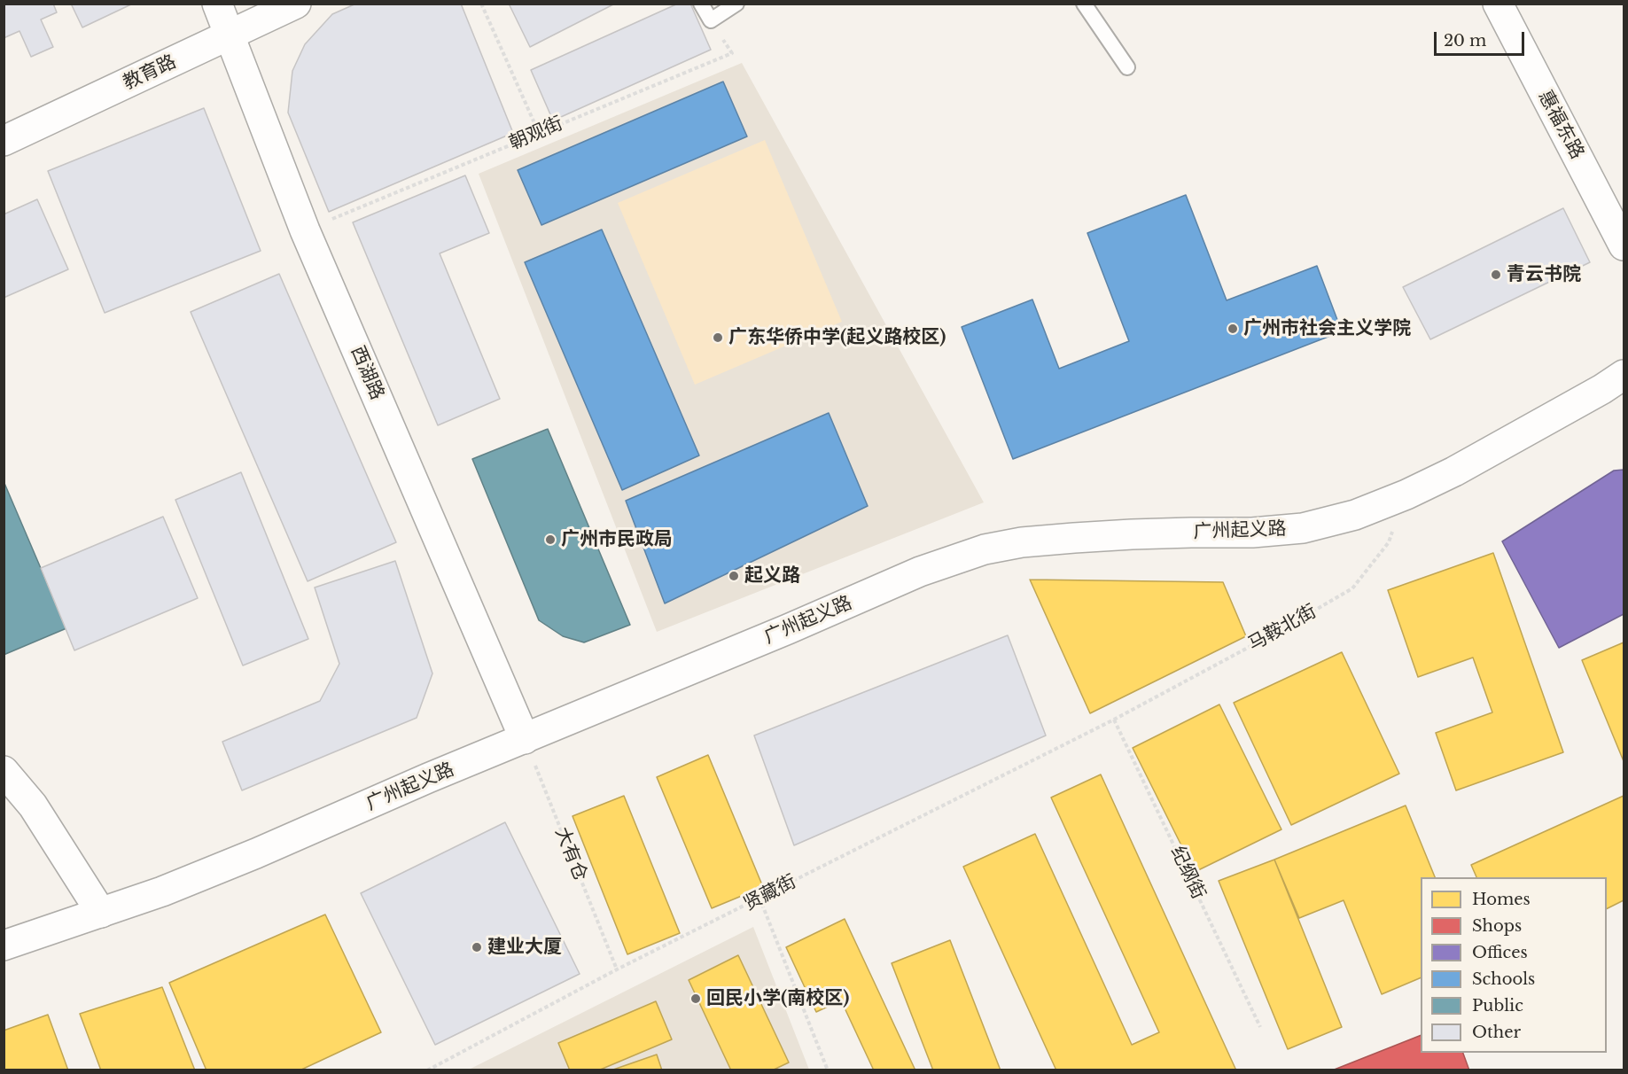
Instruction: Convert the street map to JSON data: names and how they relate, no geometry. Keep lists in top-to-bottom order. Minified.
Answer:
{"streets":{"main road":["教育路","惠福东路","西湖路","广州起义路"],"path":["朝观街","马鞍北街","大有仓","纪纲街","贤藏街"]},"crossings":[["教育路","西湖路"],["朝观街","西湖路"],["西湖路","广州起义路"],["西湖路","大有仓"],["广州起义路","马鞍北街"],["广州起义路","大有仓"],["马鞍北街","纪纲街"],["马鞍北街","贤藏街"],["大有仓","贤藏街"],["纪纲街","贤藏街"]],"places":["青云书院","广州市社会主义学院","广东华侨中学(起义路校区)","广州市民政局","起义路","建业大厦","回民小学(南校区)"],"legend":["Homes","Shops","Offices","Schools","Public","Other"],"scale_bar":"20 m"}
